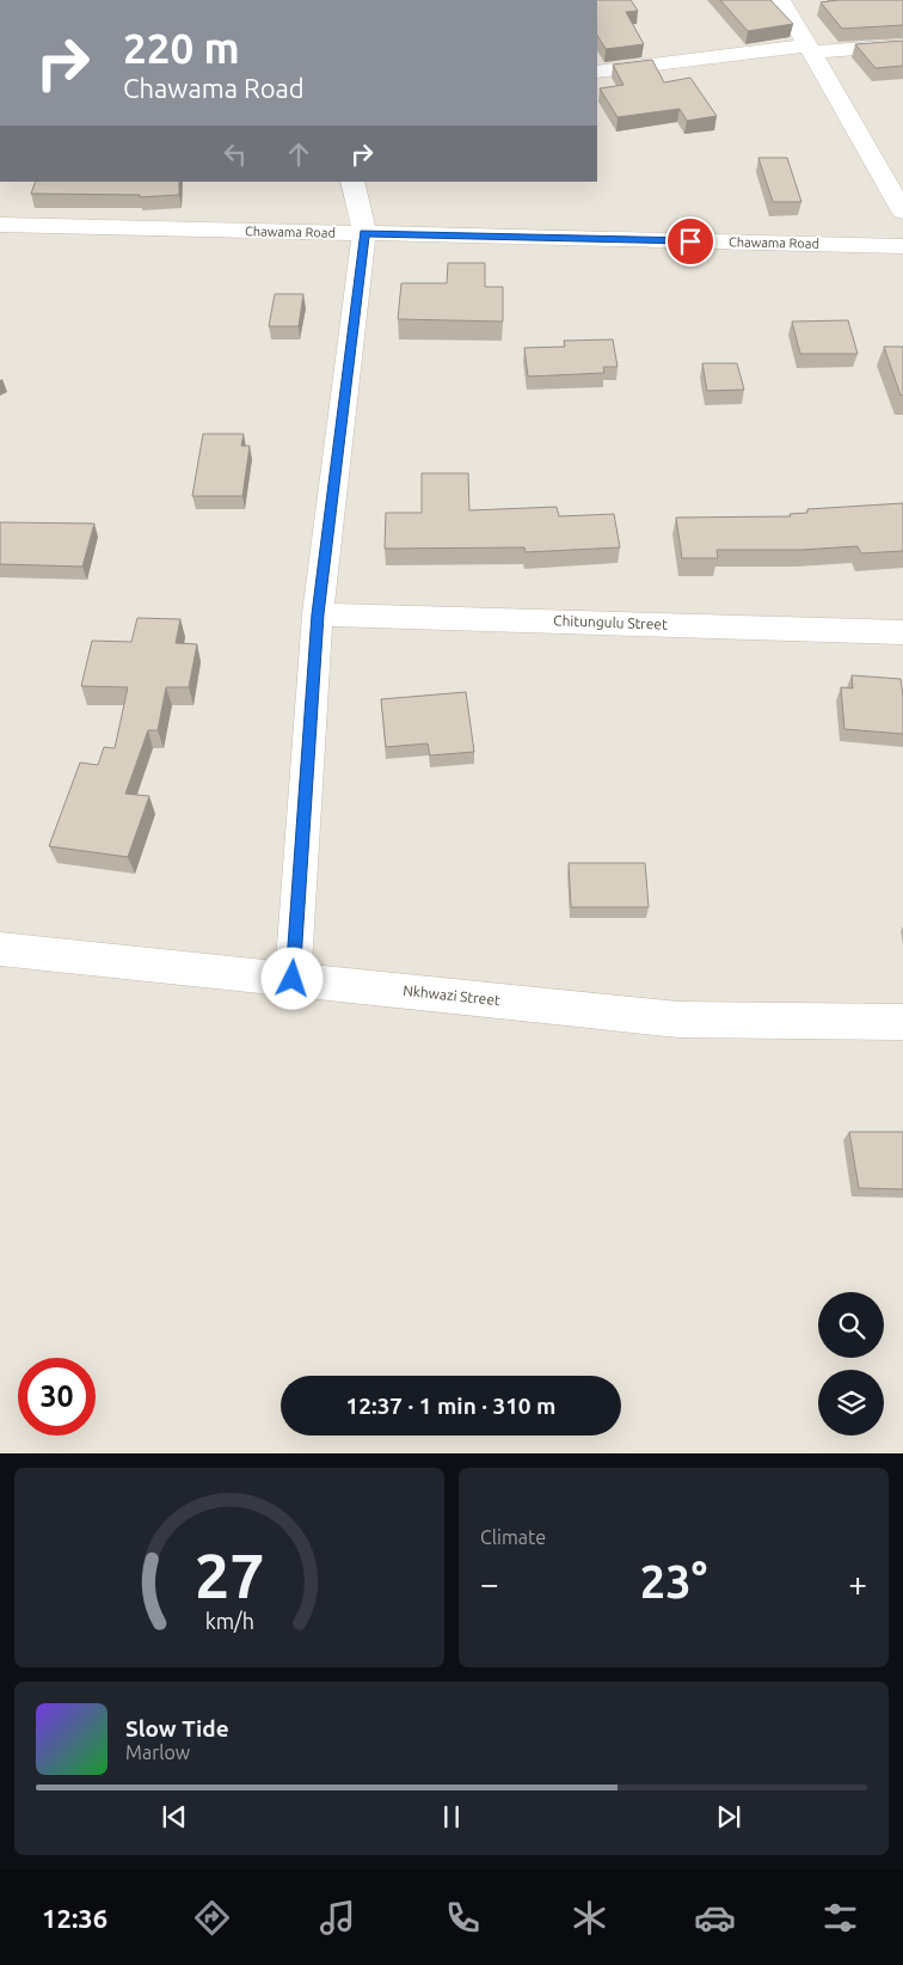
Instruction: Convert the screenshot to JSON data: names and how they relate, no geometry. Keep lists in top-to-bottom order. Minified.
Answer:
{"streets":{"street":["Chawama Road","Chitungulu Street","Nkhwazi Street"]},"page":{"turn":["220 m","Chawama Road"],"limit":"30","trip":"12:37 · 1 min · 310 m","tile":"Climate","heat":["−","23°","+"],"song":["Slow Tide","Marlow"],"tabs":"12:36","gauge":["27","km/h"]}}
